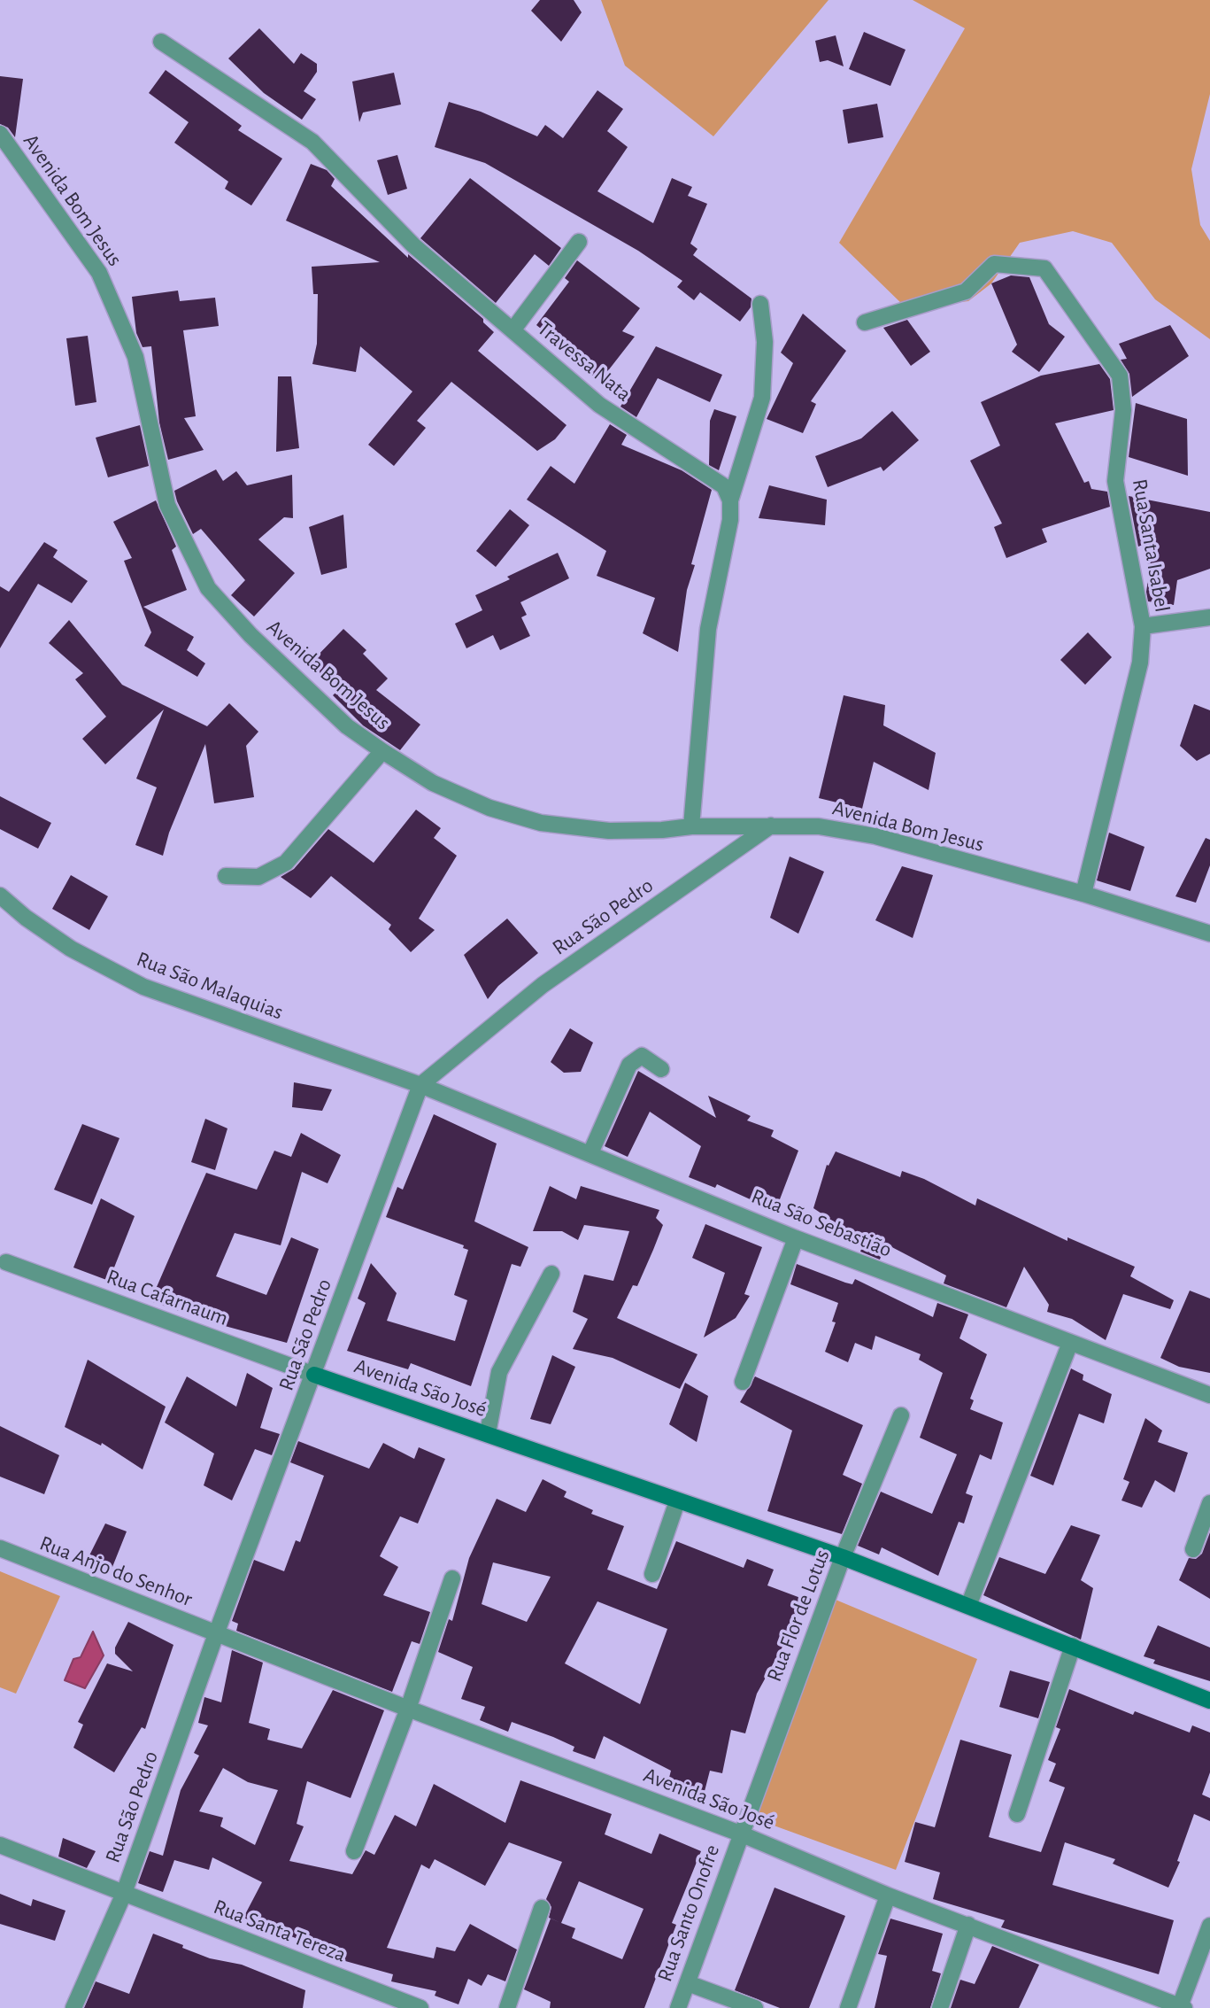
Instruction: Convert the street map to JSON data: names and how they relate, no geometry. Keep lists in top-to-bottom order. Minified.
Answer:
{"streets":{"street":["Avenida Bom Jesus","Travessa Nata","Rua Santa Isabel","Rua São Pedro","Rua São Malaquias","Rua São Sebastião","Rua Cafarnaum","Avenida São José","Rua Anjo do Senhor","Rua Flor de Lotus","Rua Santo Onofre","Rua Santa Tereza"]},"crossings":[["Avenida Bom Jesus","Rua Santa Isabel"],["Avenida Bom Jesus","Rua São Pedro"],["Rua São Pedro","Rua São Malaquias"],["Rua São Pedro","Rua São Sebastião"],["Rua São Pedro","Rua Cafarnaum"],["Rua São Pedro","Avenida São José"],["Rua São Pedro","Rua Anjo do Senhor"],["Rua São Pedro","Rua Santa Tereza"],["Rua São Malaquias","Rua São Sebastião"],["Rua Cafarnaum","Avenida São José"],["Avenida São José","Rua Anjo do Senhor"],["Avenida São José","Rua Flor de Lotus"],["Avenida São José","Rua Santo Onofre"],["Rua Flor de Lotus","Rua Santo Onofre"]]}
